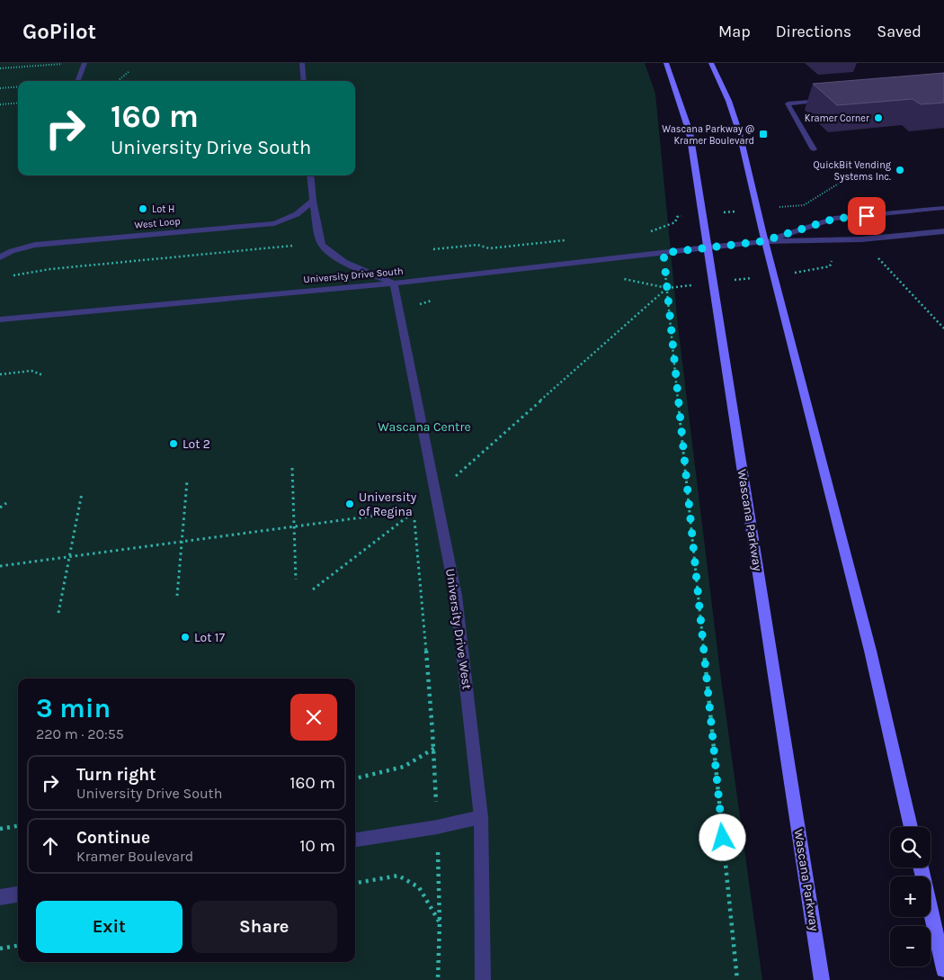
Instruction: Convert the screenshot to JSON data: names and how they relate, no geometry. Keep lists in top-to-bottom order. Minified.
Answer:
{"streets":{"main road":["Wascana Parkway"],"street":["West Loop","University Drive South","University Drive West"]},"crossings":[["University Drive South","Wascana Parkway"],["University Drive South","University Drive West"]],"parks":["Wascana Centre"],"places":{"other":["Kramer Corner","QuickBit Vending Systems Inc.","Lot H","Lot 2","University of Regina","Lot 17"],"transit":["Wascana Parkway @ Kramer Boulevard"]},"page":{"header":"GoPilot","nav":["Map","Directions","Saved"],"turn":["160 m","University Drive South"],"heading":["3 min","220 m · 20:55"],"list":[{"name":"Turn right","note":"University Drive South","value":"160 m"},{"name":"Continue","note":"Kramer Boulevard","value":"10 m"}],"map_buttons":["+","−"],"buttons":["Exit","Share"]}}
